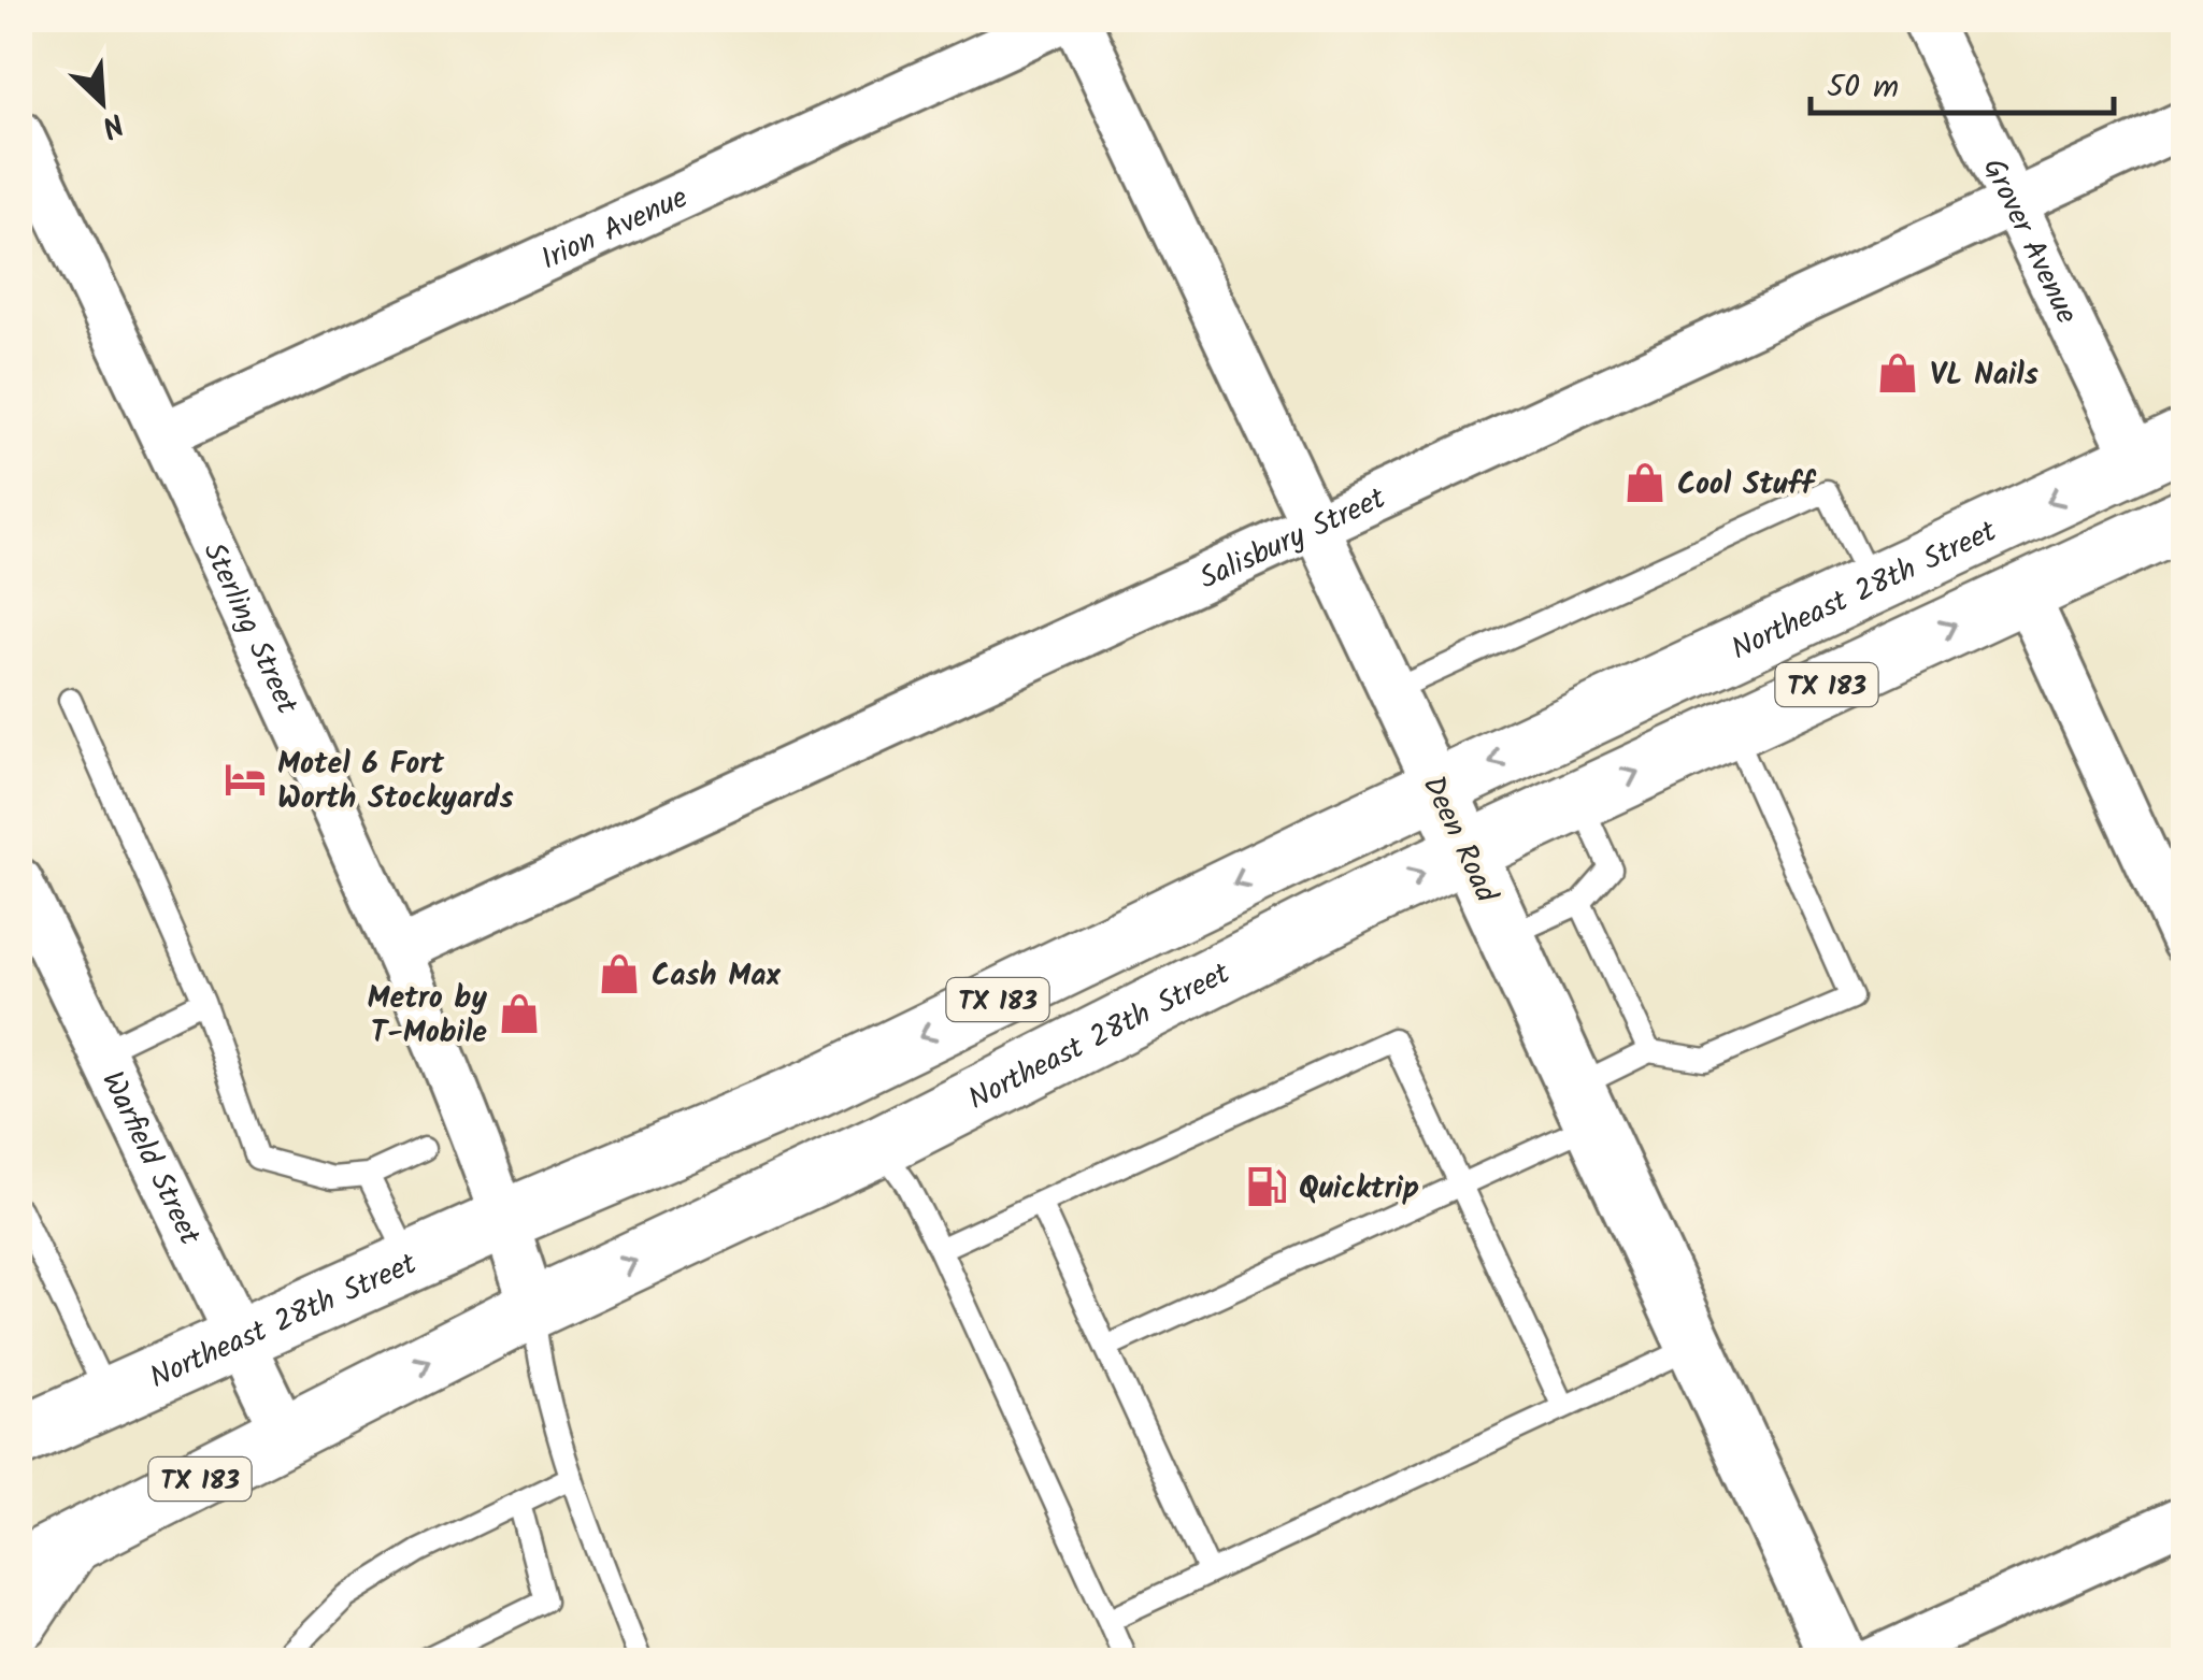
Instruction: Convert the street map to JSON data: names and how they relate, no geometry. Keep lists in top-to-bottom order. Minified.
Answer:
{"streets":{"main road":["Northeast 28th Street","TX 183"],"street":["Irion Avenue","Grover Avenue","Salisbury Street","Sterling Street","Deen Road","Warfield Street"]},"crossings":[["Irion Avenue","Sterling Street"],["Grover Avenue","Salisbury Street"],["Grover Avenue","Northeast 28th Street"],["Salisbury Street","Sterling Street"],["Salisbury Street","Deen Road"],["Northeast 28th Street","Sterling Street"],["Northeast 28th Street","Deen Road"],["Northeast 28th Street","Warfield Street"]],"places":{"shop":["VL Nails","Cool Stuff","Cash Max","Metro by T-Mobile"],"hotel":["Motel 6 Fort Worth Stockyards"],"fuel station":["Quicktrip"]},"scale_bar":"50 m","north":"bottom right"}
